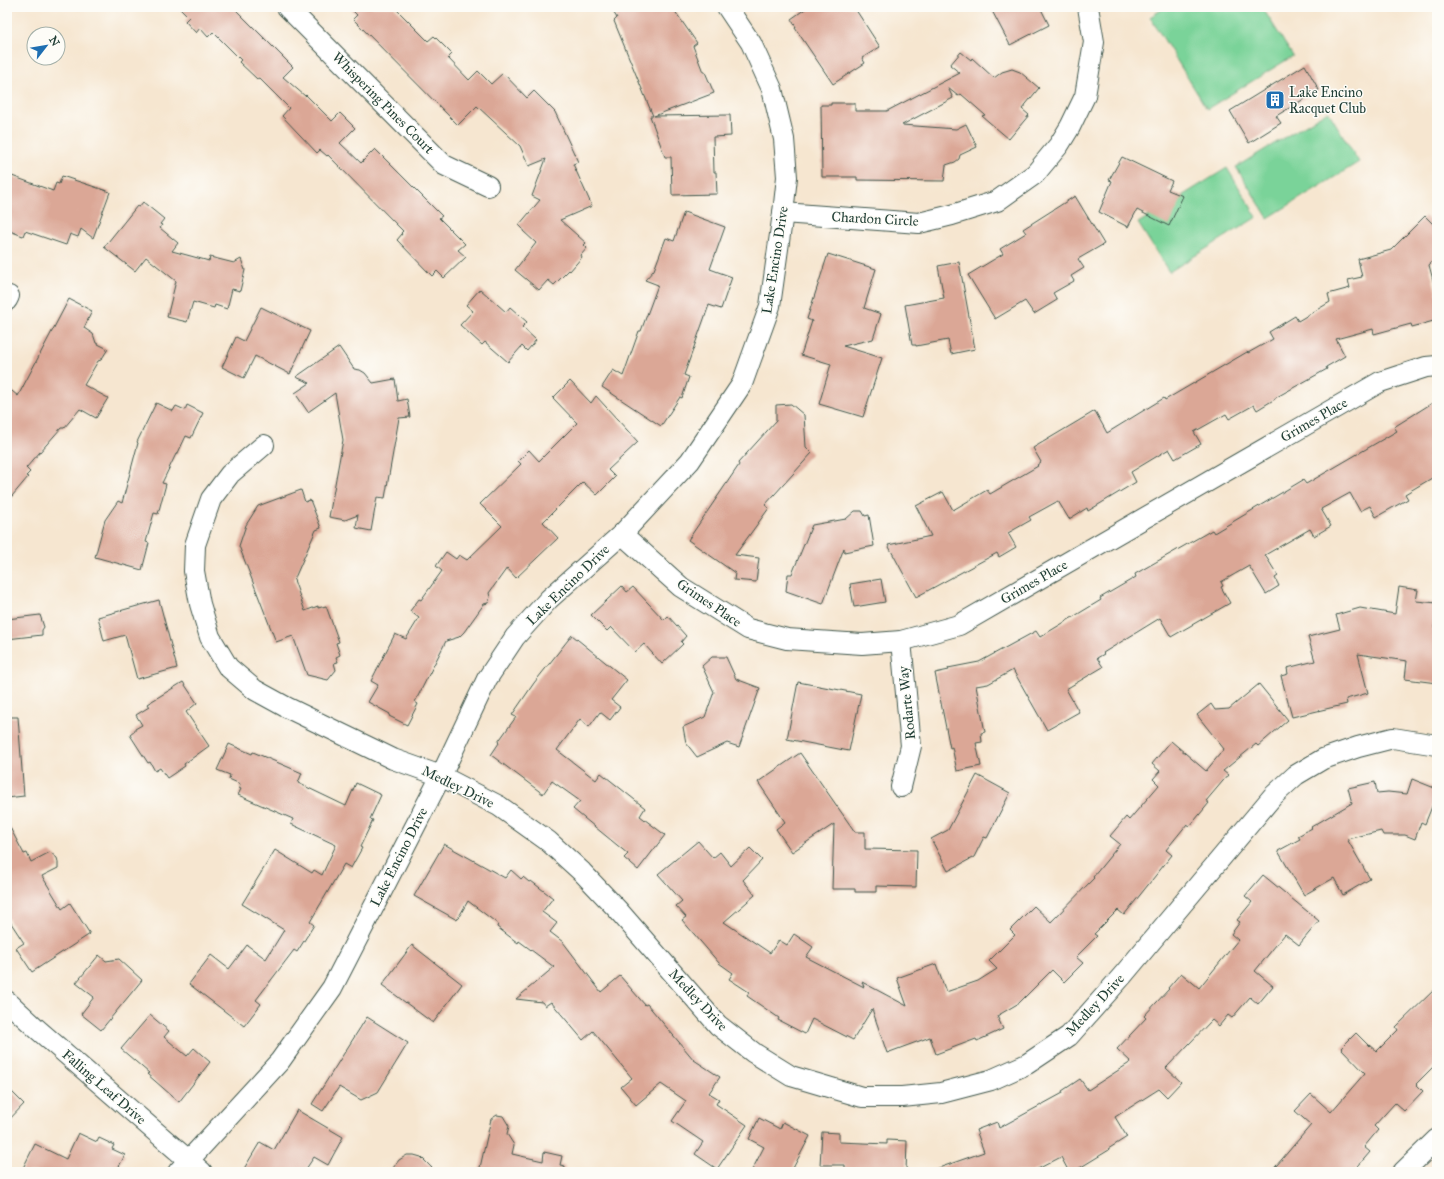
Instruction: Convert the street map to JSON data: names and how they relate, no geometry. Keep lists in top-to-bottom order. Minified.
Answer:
{"streets":{"street":["Whispering Pines Court","Chardon Circle","Lake Encino Drive","Grimes Place","Rodarte Way","Medley Drive","Falling Leaf Drive"]},"crossings":[["Chardon Circle","Lake Encino Drive"],["Lake Encino Drive","Grimes Place"],["Lake Encino Drive","Medley Drive"],["Lake Encino Drive","Falling Leaf Drive"],["Grimes Place","Rodarte Way"]],"places":{"building":["Lake Encino Racquet Club"]},"north":"top right"}
